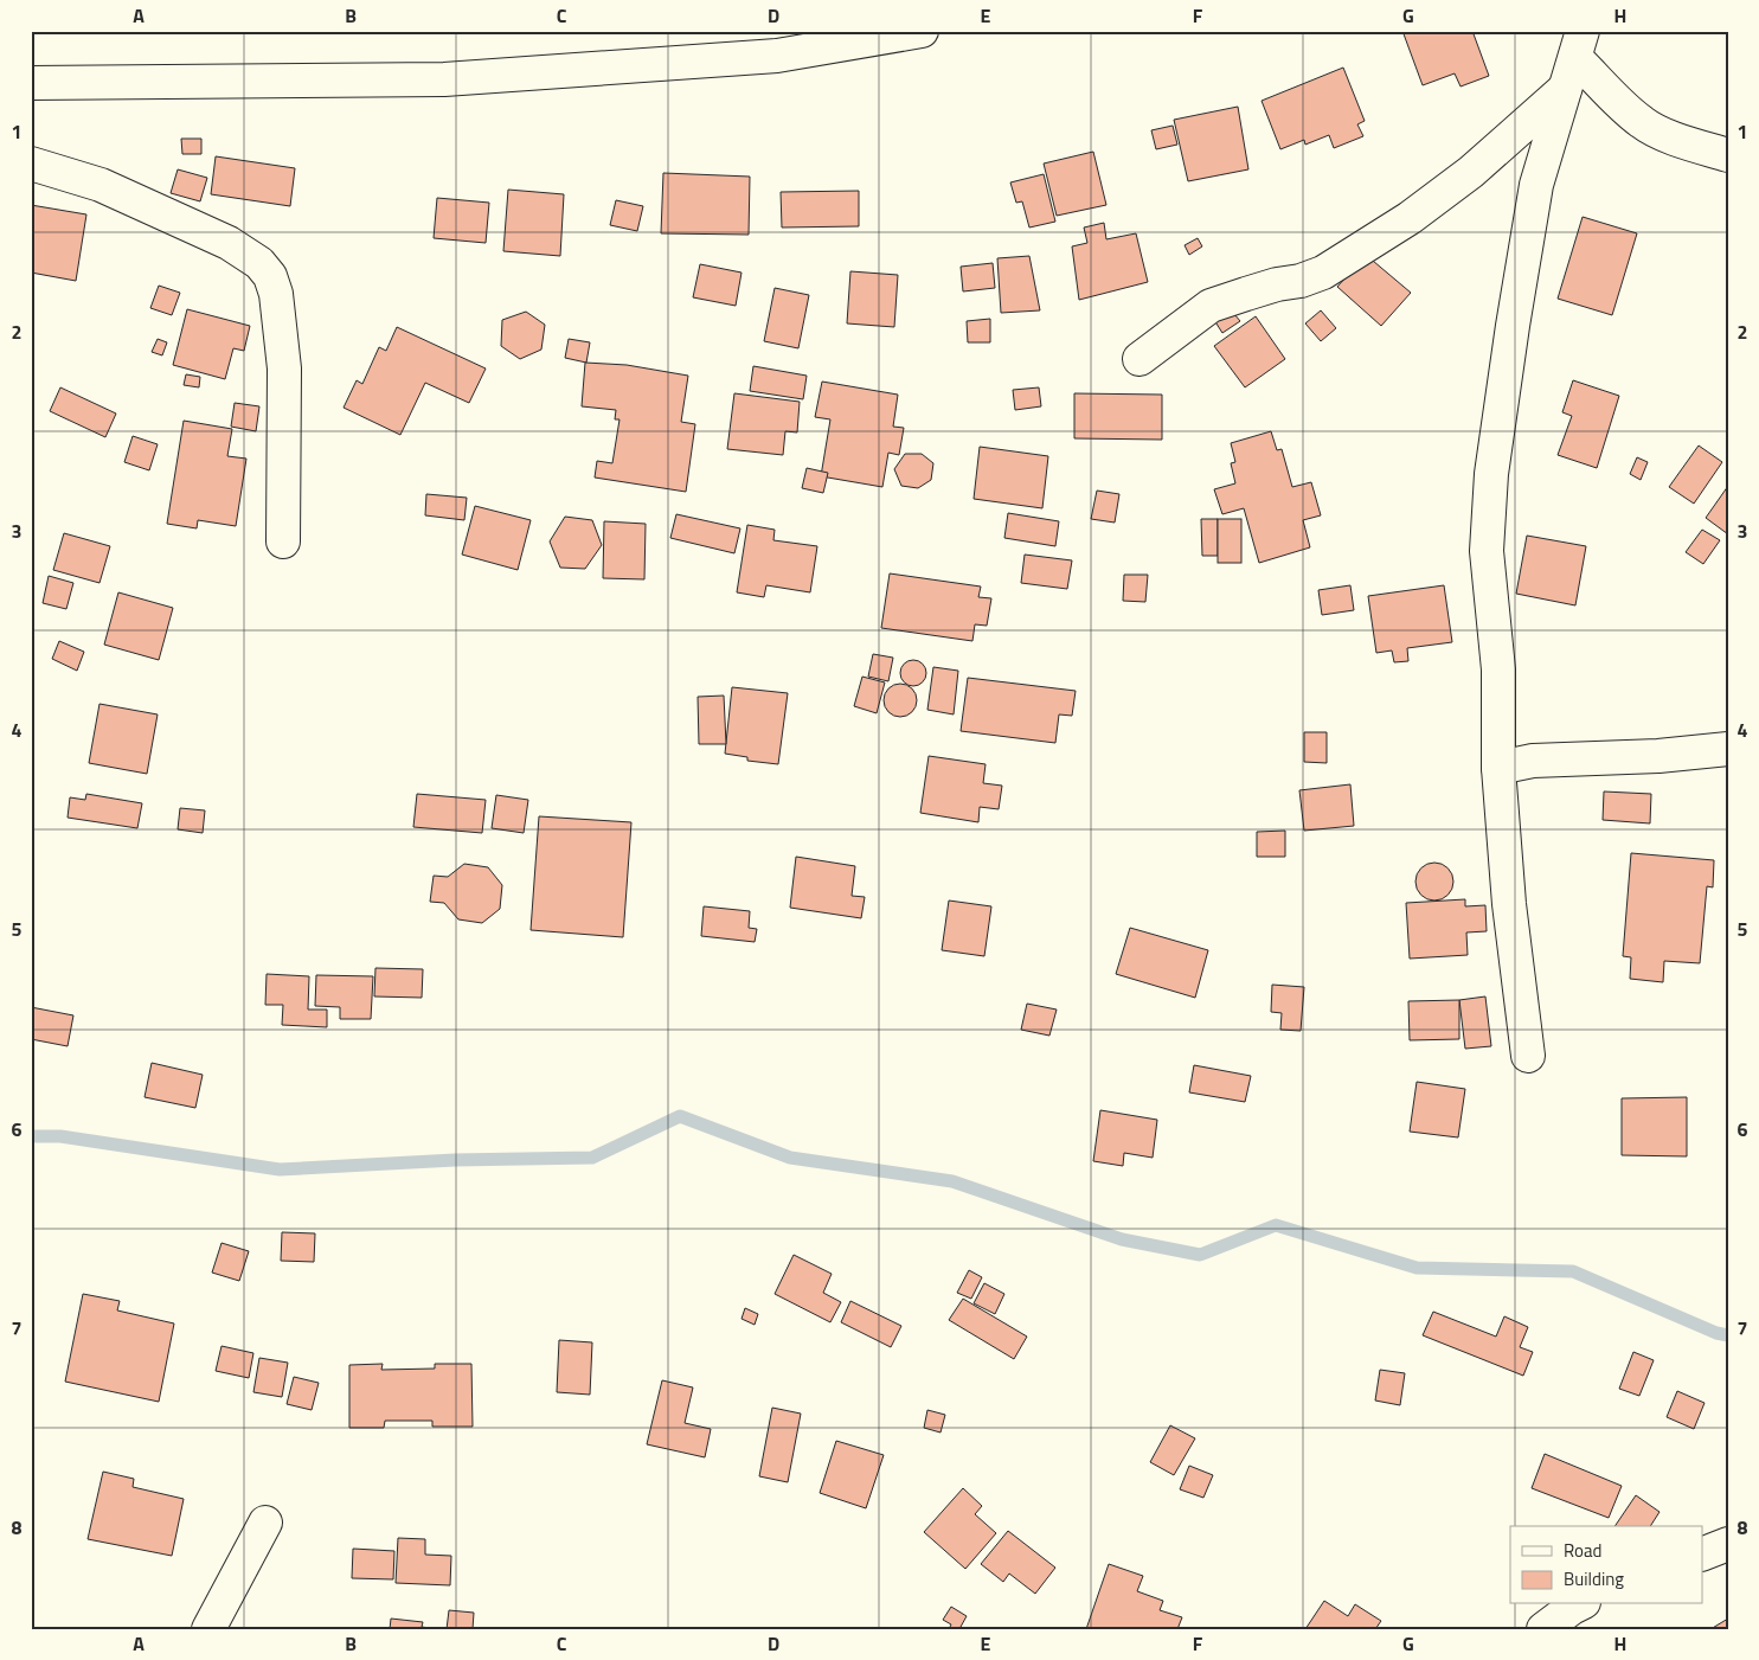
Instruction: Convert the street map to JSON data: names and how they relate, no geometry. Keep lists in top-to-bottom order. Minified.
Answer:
{"legend":["Road","Building"],"grid":{"columns":["A","B","C","D","E","F","G","H"],"rows":["1","2","3","4","5","6","7","8"]}}
